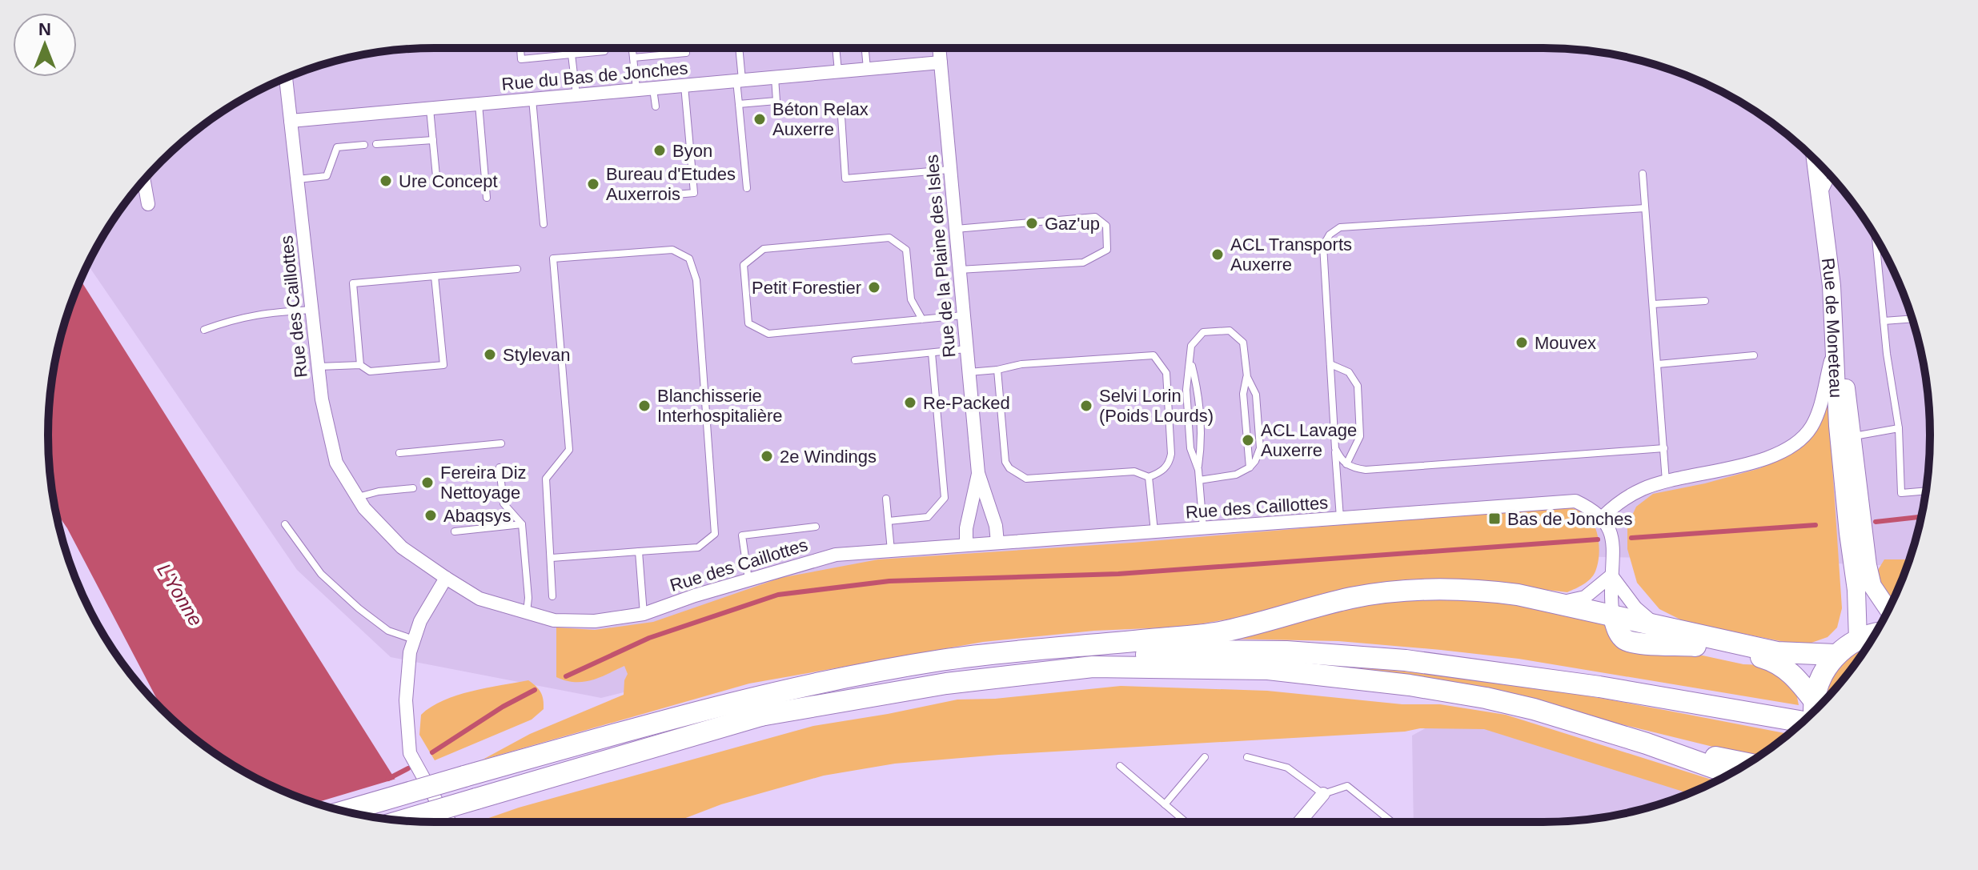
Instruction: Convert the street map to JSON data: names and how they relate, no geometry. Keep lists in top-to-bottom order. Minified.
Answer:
{"streets":{"main road":["Rue de Moneteau"],"street":["Rue du Bas de Jonches","Rue de la Plaine des Isles","Rue des Caillottes"]},"crossings":[["Rue du Bas de Jonches","Rue de la Plaine des Isles"],["Rue du Bas de Jonches","Rue des Caillottes"],["Rue de la Plaine des Isles","Rue des Caillottes"]],"water":["L'Yonne"],"places":{"other":["Béton Relax Auxerre","Byon","Ure Concept","Bureau d'Etudes Auxerrois","Gaz'up","ACL Transports Auxerre","Petit Forestier","Mouvex","Stylevan","Re-Packed","Blanchisserie Interhospitalière","Selvi Lorin (Poids Lourds)","ACL Lavage Auxerre","2e Windings","Fereira Diz Nettoyage","Abaqsys"],"transit":["Bas de Jonches"]},"north":"top"}
